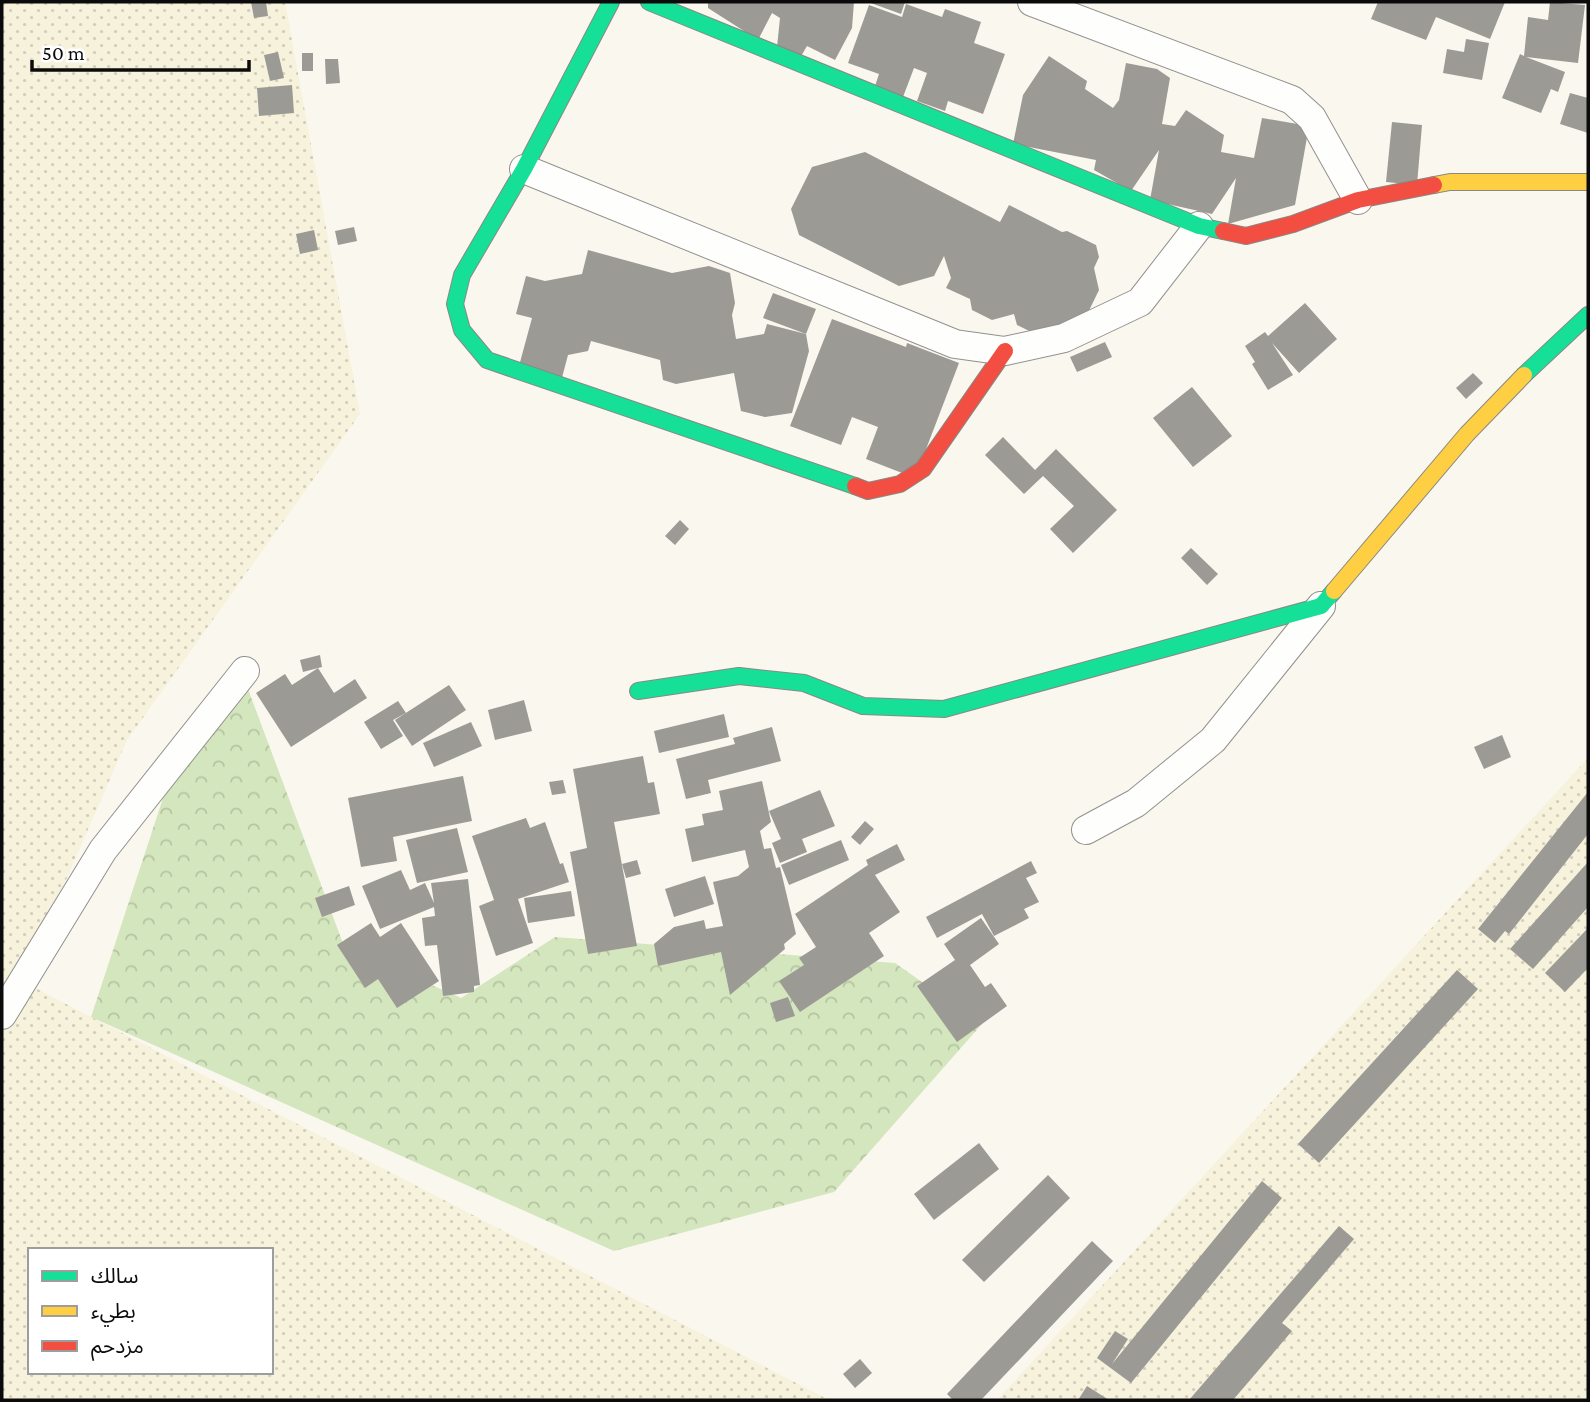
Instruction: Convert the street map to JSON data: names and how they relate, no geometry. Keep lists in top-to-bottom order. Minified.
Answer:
{"legend":["سالك","بطيء","مزدحم"],"scale_bar":"50 m"}
